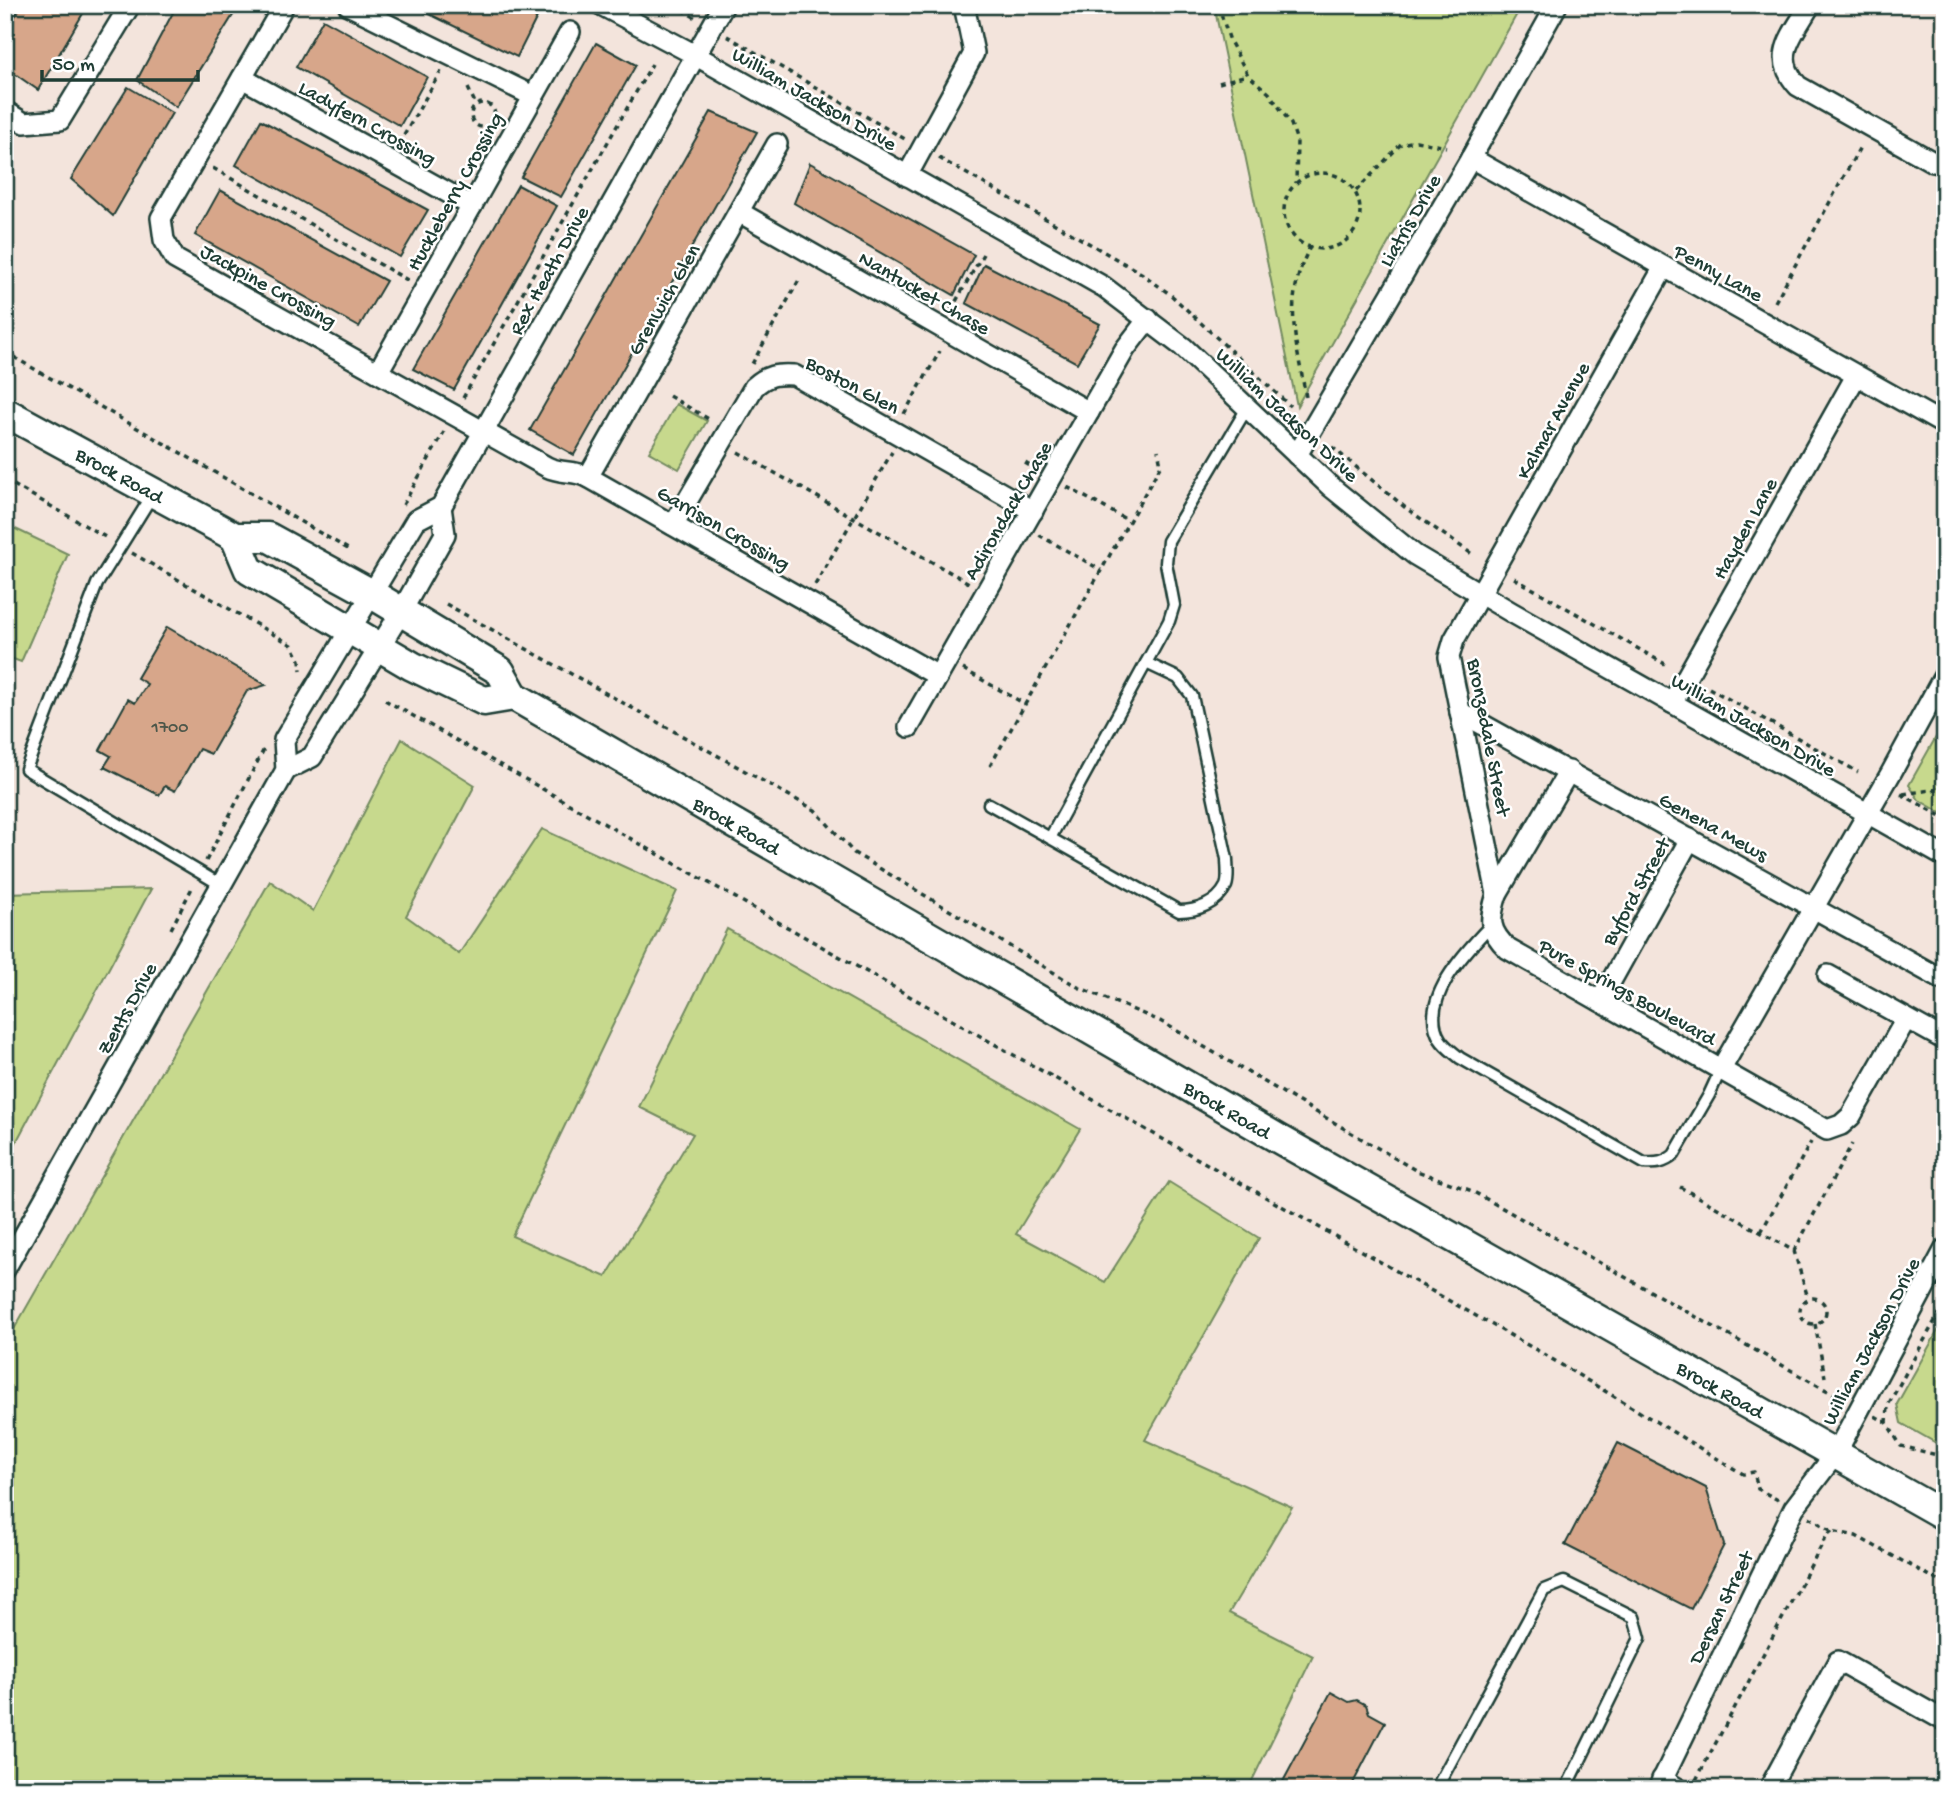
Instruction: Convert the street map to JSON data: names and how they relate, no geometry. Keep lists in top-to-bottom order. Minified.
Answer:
{"streets":{"main road":["Brock Road"],"street":["William Jackson Drive","Ladyfern Crossing","Huckleberry Crossing","Liatris Drive","Rex Heath Drive","Penny Lane","Jackpine Crossing","Nantucket Chase","Grenwich Glen","Boston Glen","Kalmar Avenue","Adirondack Chase","Garrison Crossing","Hayden Lane","Bronzedale Street","Genena Mews","Byford Street","Pure Springs Boulevard","Zents Drive","Dersan Street"]},"crossings":[["William Jackson Drive","Liatris Drive"],["William Jackson Drive","Rex Heath Drive"],["William Jackson Drive","Kalmar Avenue"],["William Jackson Drive","Brock Road"],["William Jackson Drive","Adirondack Chase"],["William Jackson Drive","Hayden Lane"],["William Jackson Drive","Bronzedale Street"],["William Jackson Drive","Pure Springs Boulevard"],["William Jackson Drive","Dersan Street"],["Ladyfern Crossing","Huckleberry Crossing"],["Ladyfern Crossing","Jackpine Crossing"],["Huckleberry Crossing","Jackpine Crossing"],["Liatris Drive","Penny Lane"],["Rex Heath Drive","Jackpine Crossing"],["Rex Heath Drive","Brock Road"],["Rex Heath Drive","Garrison Crossing"],["Rex Heath Drive","Zents Drive"],["Penny Lane","Kalmar Avenue"],["Penny Lane","Hayden Lane"],["Jackpine Crossing","Garrison Crossing"],["Nantucket Chase","Grenwich Glen"],["Nantucket Chase","Adirondack Chase"],["Grenwich Glen","Garrison Crossing"],["Boston Glen","Adirondack Chase"],["Boston Glen","Garrison Crossing"],["Kalmar Avenue","Bronzedale Street"],["Brock Road","Zents Drive"],["Brock Road","Dersan Street"],["Adirondack Chase","Garrison Crossing"],["Bronzedale Street","Genena Mews"],["Genena Mews","Byford Street"],["Genena Mews","Pure Springs Boulevard"],["Byford Street","Pure Springs Boulevard"]],"house_numbers":["1700"],"scale_bar":"50 m"}
